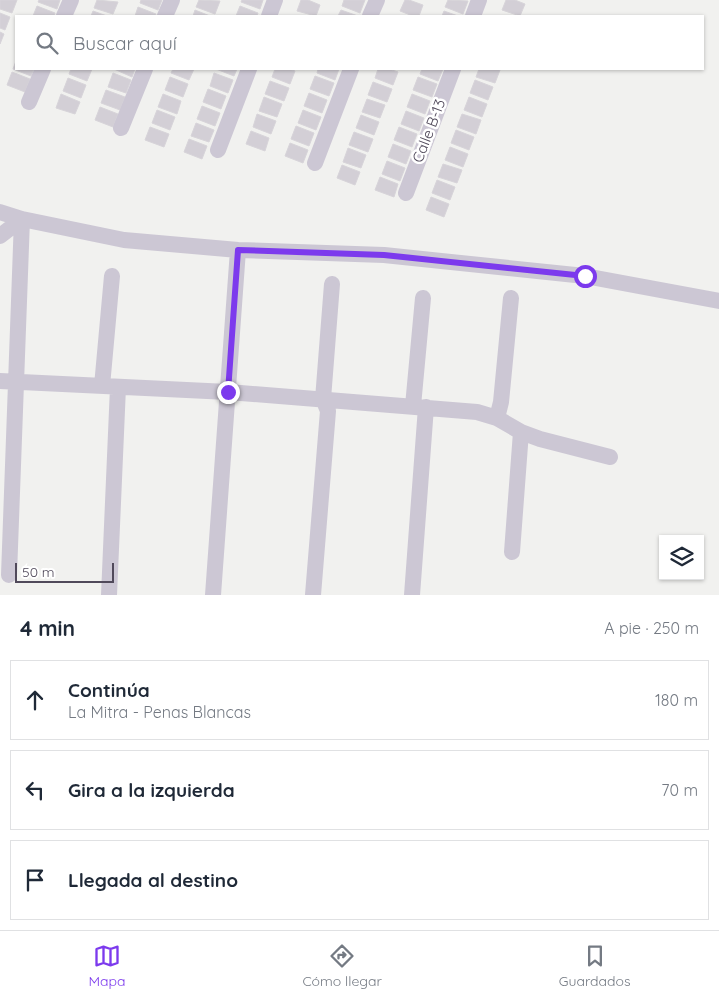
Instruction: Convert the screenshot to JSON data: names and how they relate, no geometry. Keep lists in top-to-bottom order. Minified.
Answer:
{"streets":{"street":["Calle B-13"]},"scale_bar":"50 m","page":{"search":"Buscar aquí","scale":"50 m","heading":["4 min","A pie · 250 m"],"list":[["Continúa","La Mitra - Penas Blancas","180 m"],["Gira a la izquierda","70 m"],"Llegada al destino"],"nav":["Mapa","Cómo llegar","Guardados"]}}
